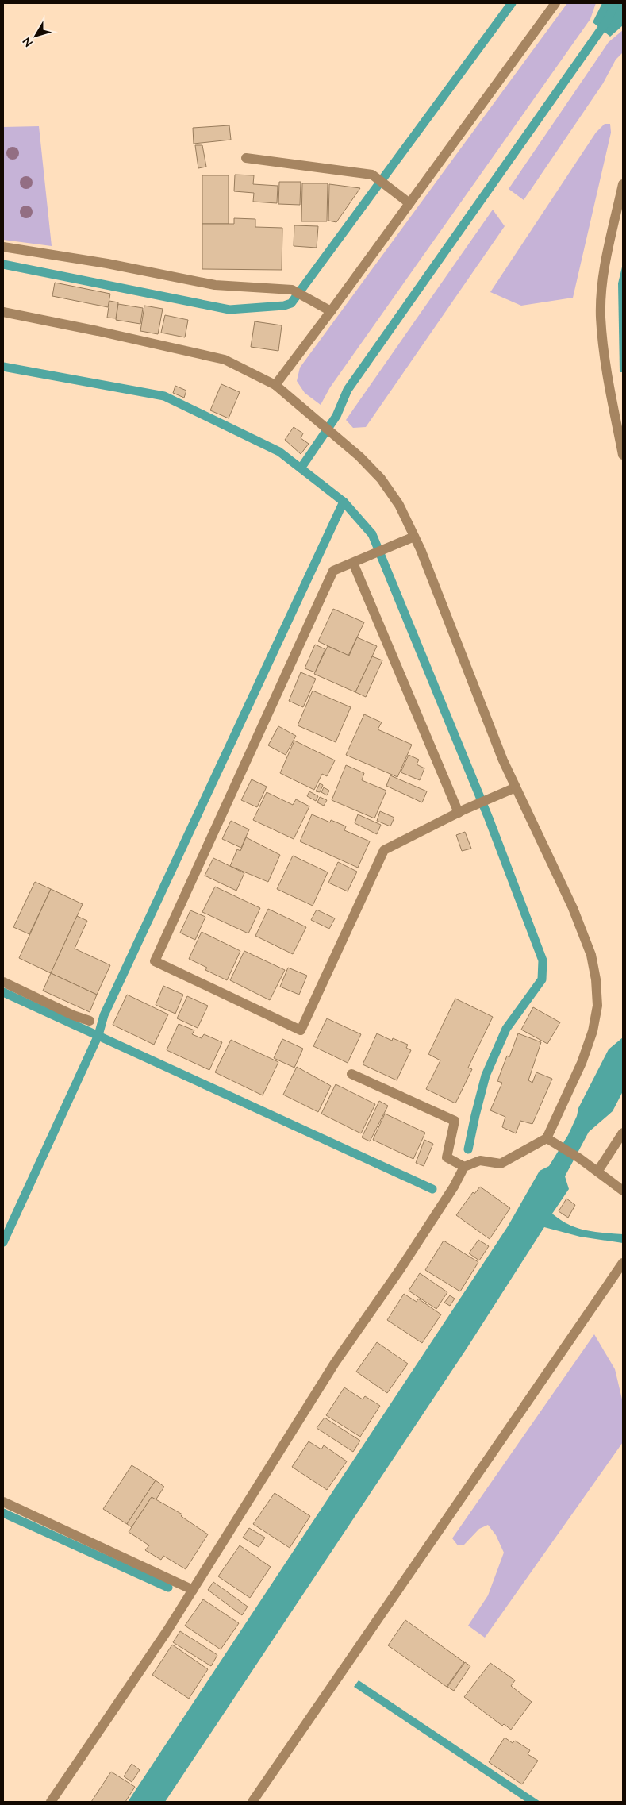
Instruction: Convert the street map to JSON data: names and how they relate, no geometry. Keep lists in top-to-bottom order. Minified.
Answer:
{"north":"bottom left"}
